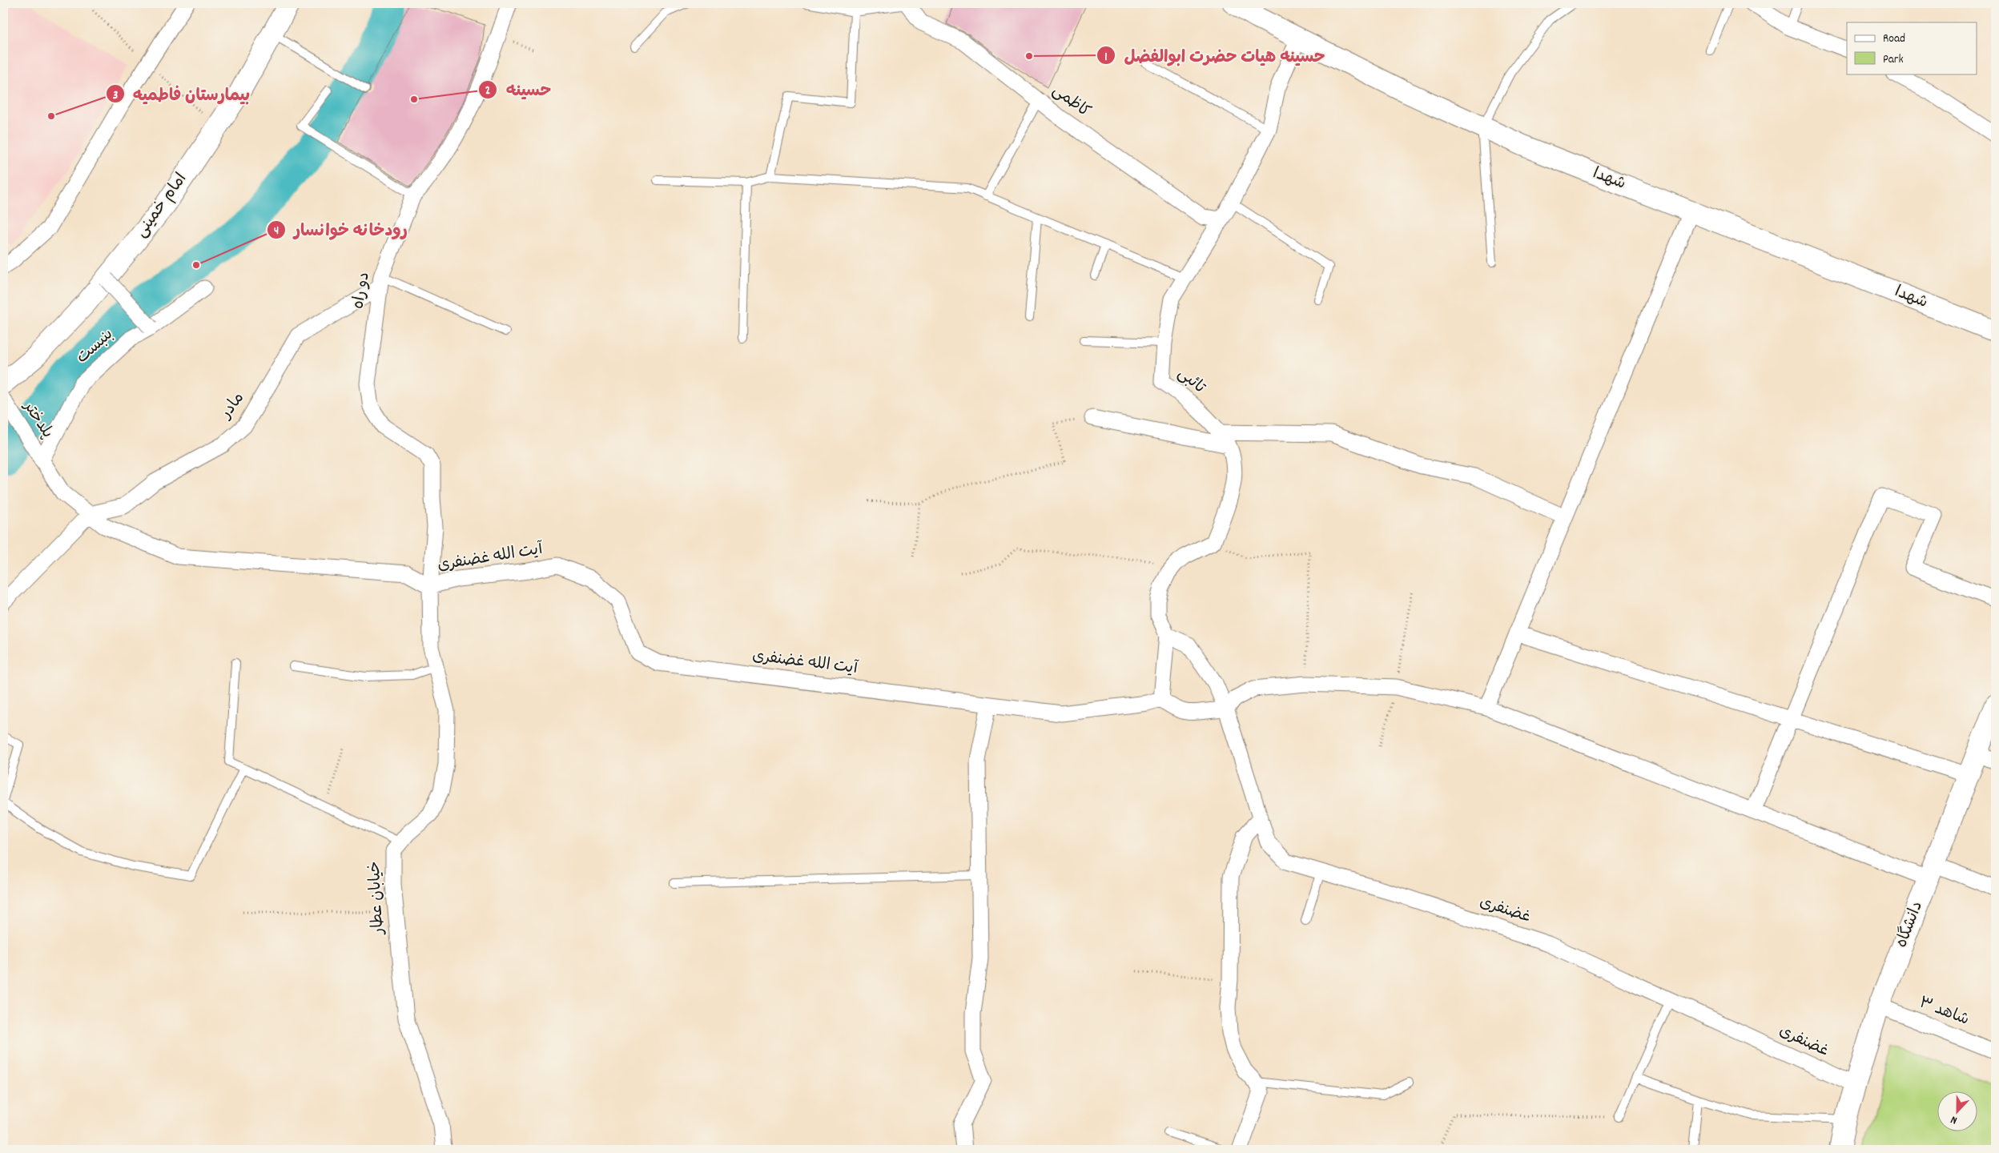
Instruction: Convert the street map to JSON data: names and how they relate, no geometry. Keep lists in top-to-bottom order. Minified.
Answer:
{"streets":{"main road":["شهدا","امام خمینی","دانشگاه"],"street":["کاظمی","دو راه","بنبست","تائبی","مادر","پلدختر","آیت الله غضنفری","خیابان عطار","غضنفری","شاهد ۳"]},"crossings":[["کاظمی","تائبی"],["شهدا","تائبی"],["دو راه","مادر"],["دو راه","آیت الله غضنفری"],["دو راه","خیابان عطار"],["بنبست","پلدختر"],["بنبست","آیت الله غضنفری"],["مادر","آیت الله غضنفری"],["پلدختر","آیت الله غضنفری"],["آیت الله غضنفری","خیابان عطار"],["غضنفری","دانشگاه"],["دانشگاه","شاهد ۳"]],"places":["حسینه هیات حضرت ابوالفضل","حسینه","بیمارستان فاطمیه","رودخانه خوانسار"],"legend":["Road","Park"],"north":"bottom"}
